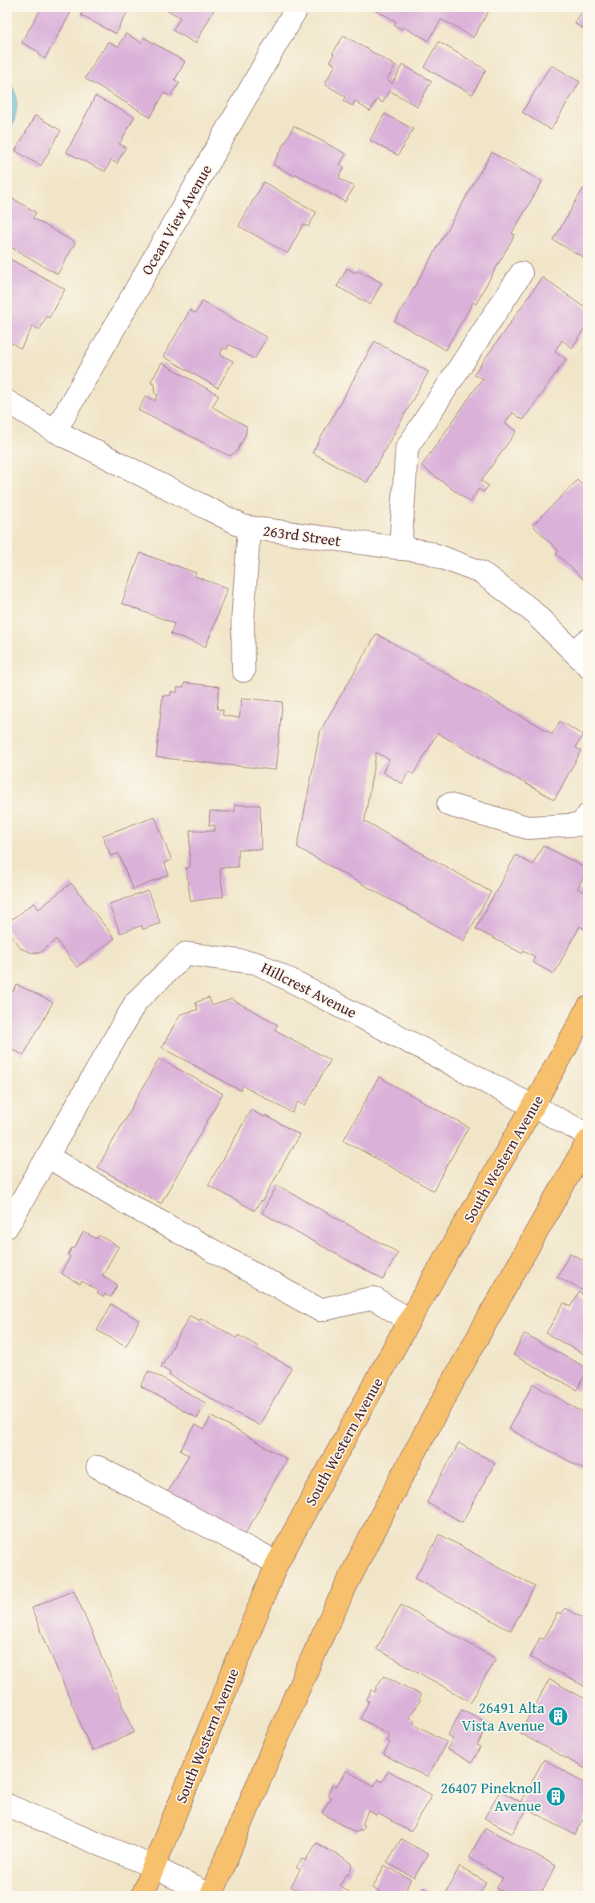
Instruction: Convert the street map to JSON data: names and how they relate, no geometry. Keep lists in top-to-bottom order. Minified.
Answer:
{"streets":{"main road":["South Western Avenue"],"street":["Ocean View Avenue","263rd Street","Hillcrest Avenue"]},"crossings":[["Ocean View Avenue","263rd Street"],["Hillcrest Avenue","South Western Avenue"]],"places":{"building":["26491 Alta Vista Avenue","26407 Pineknoll Avenue"]}}
